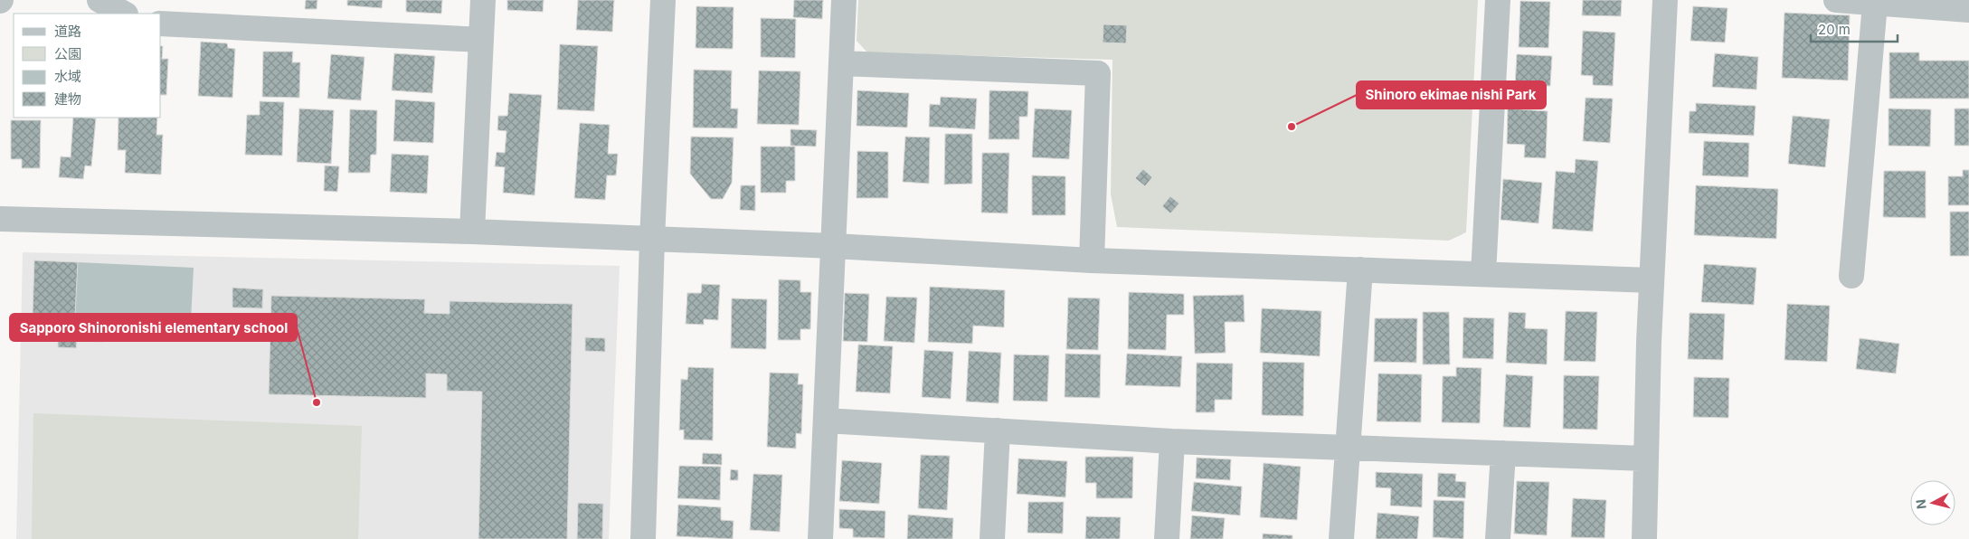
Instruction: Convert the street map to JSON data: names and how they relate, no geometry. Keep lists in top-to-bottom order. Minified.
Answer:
{"places":["Shinoro ekimae nishi Park","Sapporo Shinoronishi elementary school"],"legend":["道路","公園","水域","建物"],"scale_bar":"20 m","north":"left"}
